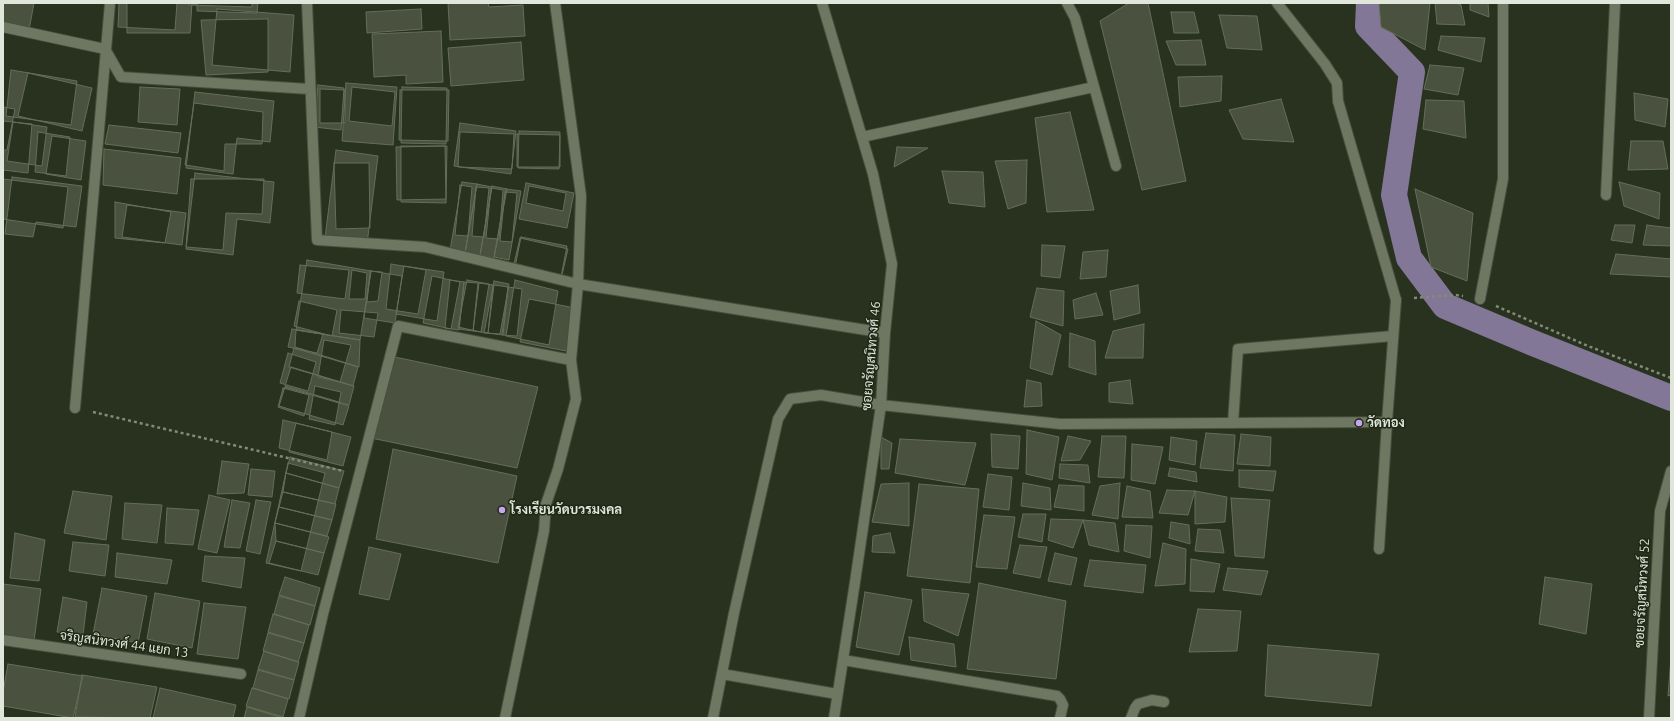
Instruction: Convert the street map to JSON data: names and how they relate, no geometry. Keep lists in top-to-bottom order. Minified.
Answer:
{"streets":{"street":["ซอยจรัญสนิทวงศ์ 46","ซอยจรัญสนิทวงศ์ 52","จริญสนิทวงศ์ 44 แยก 13"]},"places":["วัดทอง","โรงเรียนวัดบวรมงคล"]}
